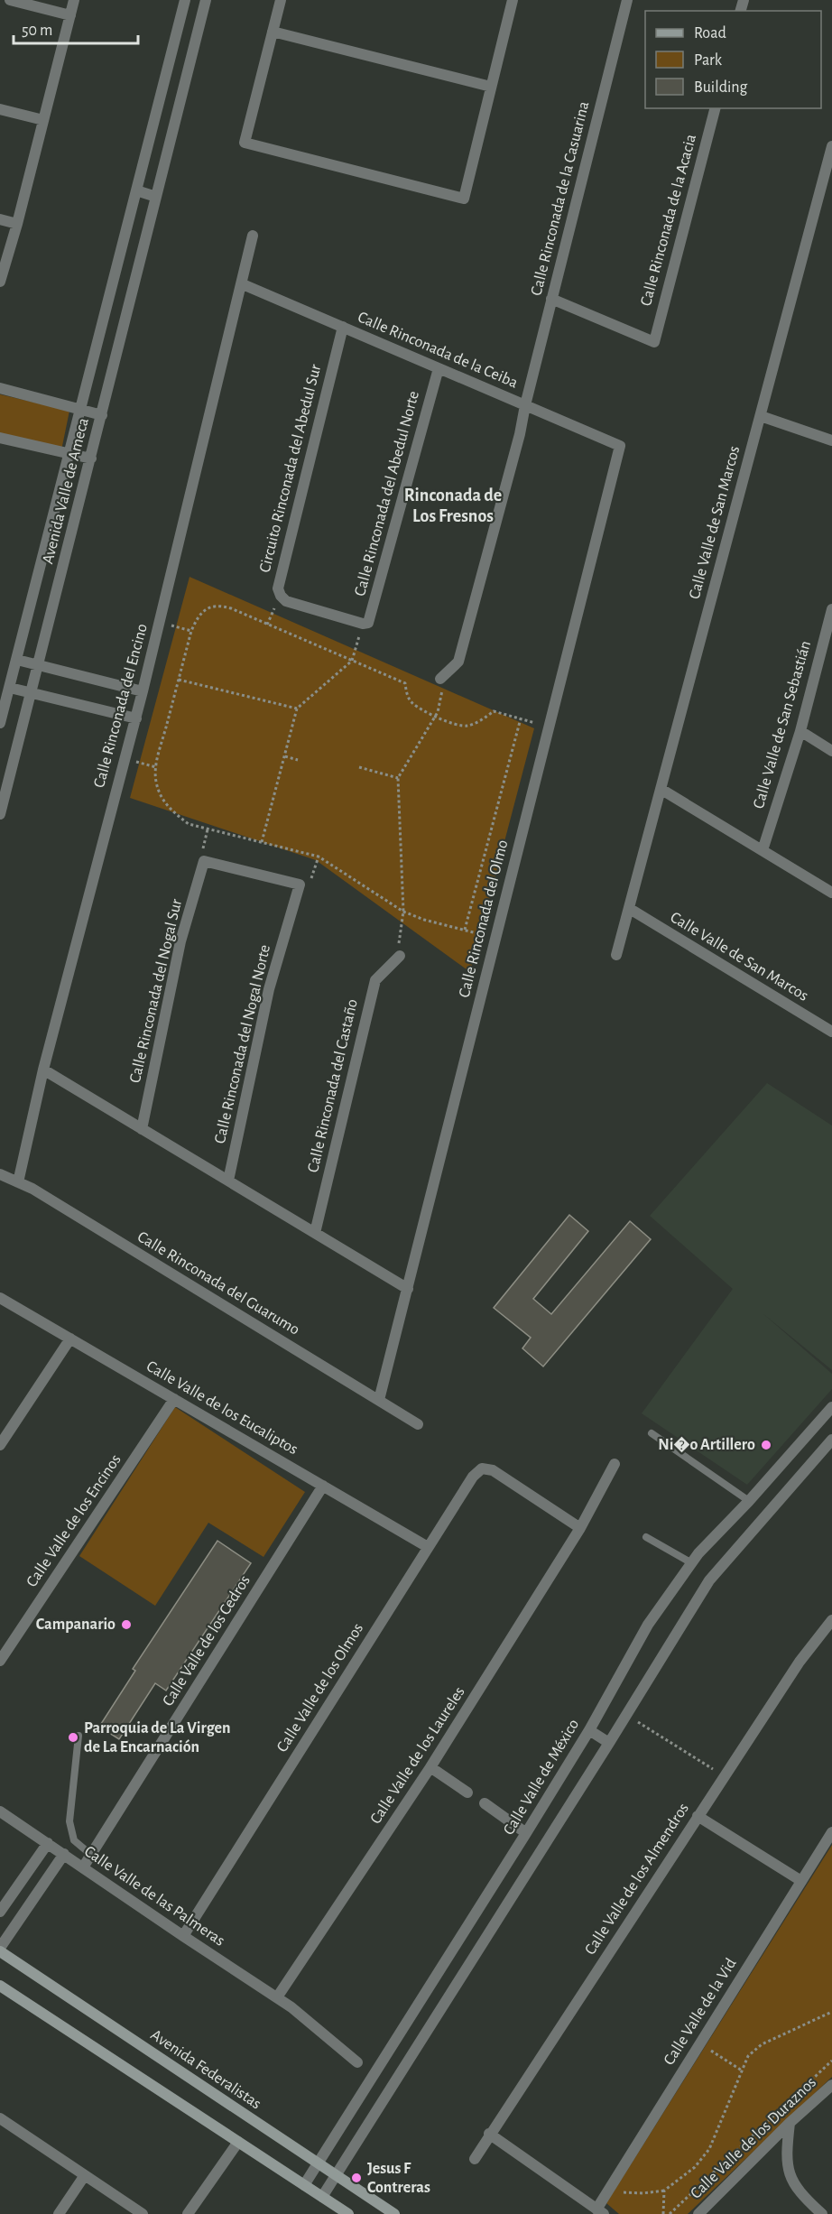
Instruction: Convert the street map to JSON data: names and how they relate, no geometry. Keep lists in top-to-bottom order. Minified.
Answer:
{"streets":{"street":["Calle Rinconada de la Casuarina","Calle Rinconada de la Acacia","Calle Rinconada de la Ceiba","Circuito Rinconada del Abedul Sur","Avenida Valle de Ameca","Calle Rinconada del Abedul Norte","Calle Valle de San Marcos","Calle Rinconada del Encino","Calle Valle de San Sebastián","Calle Rinconada del Olmo","Calle Rinconada del Nogal Sur","Calle Rinconada del Nogal Norte","Calle Rinconada del Castaño","Calle Rinconada del Guarumo","Calle Valle de los Eucaliptos","Calle Valle de los Encinos","Calle Valle de los Cedros","Calle Valle de los Olmos","Calle Valle de los Laureles","Calle Valle de México","Calle Valle de los Almendros","Calle Valle de las Palmeras","Calle Valle de la Vid","Avenida Federalistas","Calle Valle de los Duraznos"]},"crossings":[["Calle Rinconada de la Casuarina","Calle Rinconada de la Acacia"],["Calle Rinconada de la Casuarina","Calle Rinconada de la Ceiba"],["Calle Rinconada de la Ceiba","Circuito Rinconada del Abedul Sur"],["Calle Rinconada de la Ceiba","Calle Rinconada del Abedul Norte"],["Calle Rinconada de la Ceiba","Calle Rinconada del Encino"],["Calle Rinconada de la Ceiba","Calle Rinconada del Olmo"],["Circuito Rinconada del Abedul Sur","Calle Rinconada del Abedul Norte"],["Calle Rinconada del Encino","Calle Rinconada del Guarumo"],["Calle Rinconada del Olmo","Calle Rinconada del Guarumo"],["Calle Valle de los Eucaliptos","Calle Valle de los Encinos"],["Calle Valle de los Eucaliptos","Calle Valle de los Cedros"],["Calle Valle de los Eucaliptos","Calle Valle de los Olmos"],["Calle Valle de los Cedros","Calle Valle de las Palmeras"],["Calle Valle de los Olmos","Calle Valle de los Laureles"],["Calle Valle de los Olmos","Calle Valle de las Palmeras"],["Calle Valle de los Laureles","Calle Valle de las Palmeras"],["Calle Valle de México","Avenida Federalistas"]],"districts":["Rinconada de Los Fresnos"],"places":["Ni�o Artillero","Campanario","Parroquia de La Virgen de La Encarnación","Jesus F Contreras"],"legend":["Road","Park","Building"],"scale_bar":"50 m"}
